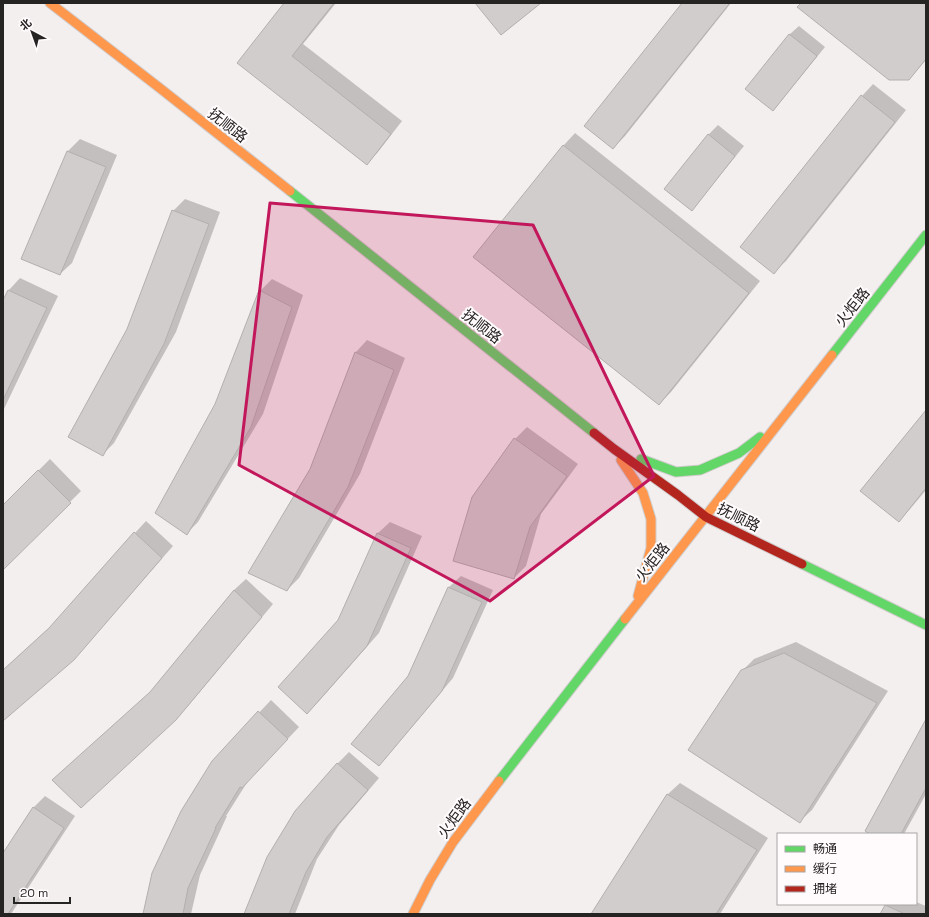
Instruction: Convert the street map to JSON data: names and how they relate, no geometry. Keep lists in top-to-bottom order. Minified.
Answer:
{"streets":{"main road":["抚顺路","火炬路"]},"crossings":[["抚顺路","火炬路"]],"legend":["畅通","缓行","拥堵"],"scale_bar":"20 m","north":"top left"}
